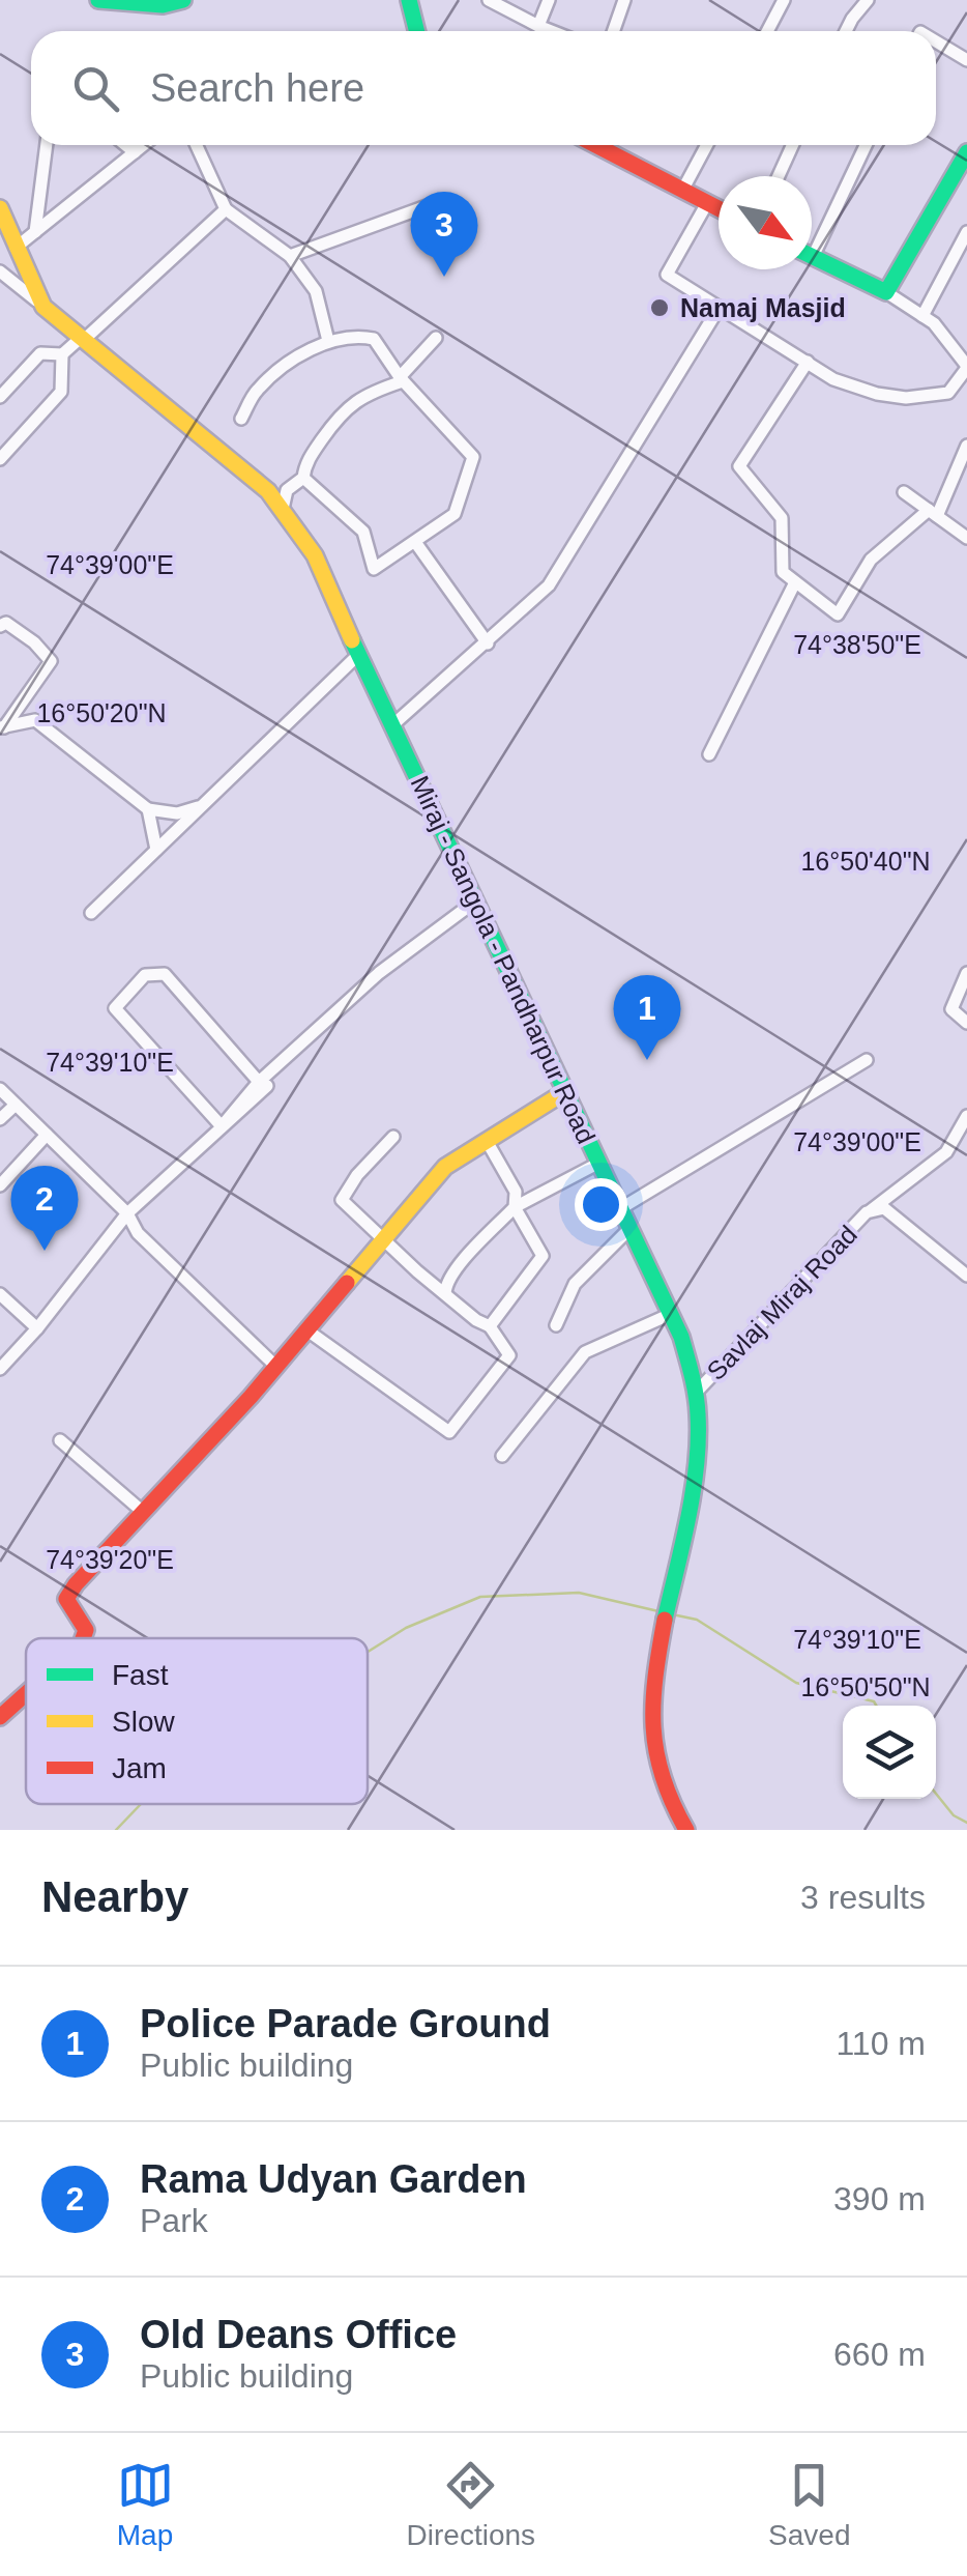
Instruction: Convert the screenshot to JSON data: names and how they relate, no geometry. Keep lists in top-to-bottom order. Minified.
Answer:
{"streets":{"main road":["Miraj - Sangola - Pandharpur Road"],"street":["Savlaj Miraj Road"]},"crossings":[["Miraj - Sangola - Pandharpur Road","Savlaj Miraj Road"]],"places":["Namaj Masjid"],"legend":["Fast","Slow","Jam"],"north":"bottom right","page":{"search":"Search here","pins":["3","1","2"],"heading":["Nearby","3 results"],"list":[{"mark":"1","name":"Police Parade Ground","note":"Public building","value":"110 m"},{"mark":"2","name":"Rama Udyan Garden","note":"Park","value":"390 m"},{"mark":"3","name":"Old Deans Office","note":"Public building","value":"660 m"}],"nav":["Map","Directions","Saved"]},"coordinates":["74°39'00\"E","74°38'50\"E","16°50'20\"N","16°50'40\"N","74°39'10\"E","74°39'20\"E","16°50'50\"N"]}
